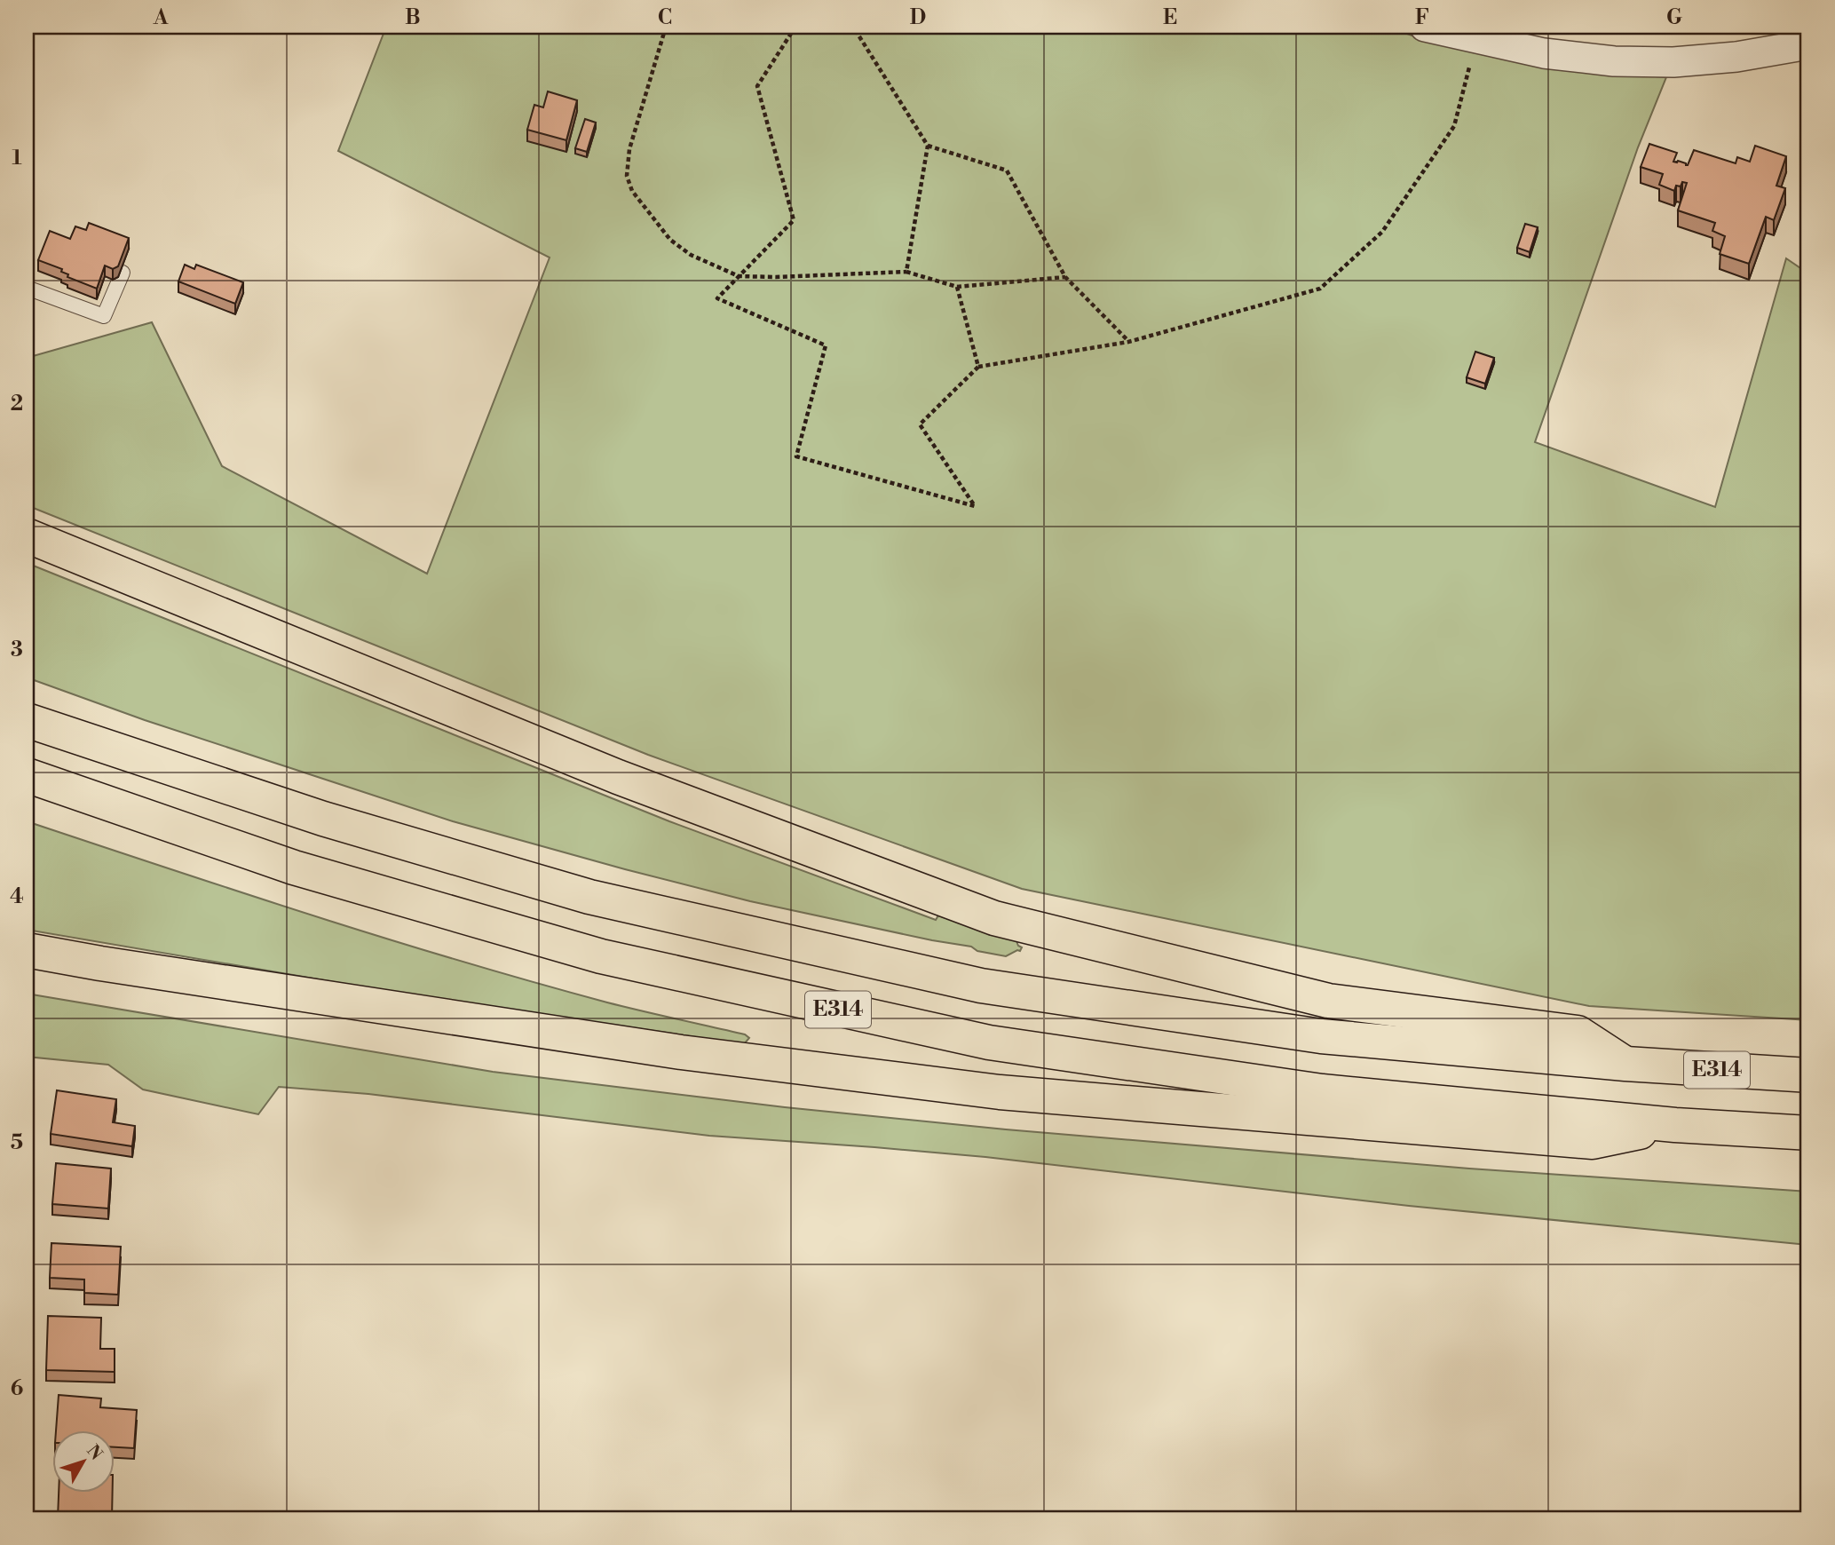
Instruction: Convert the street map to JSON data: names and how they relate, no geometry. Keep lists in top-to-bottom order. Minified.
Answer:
{"streets":{"highway":["E314"]},"north":"top right","grid":{"columns":["A","B","C","D","E","F","G"],"rows":["1","2","3","4","5","6"]}}
